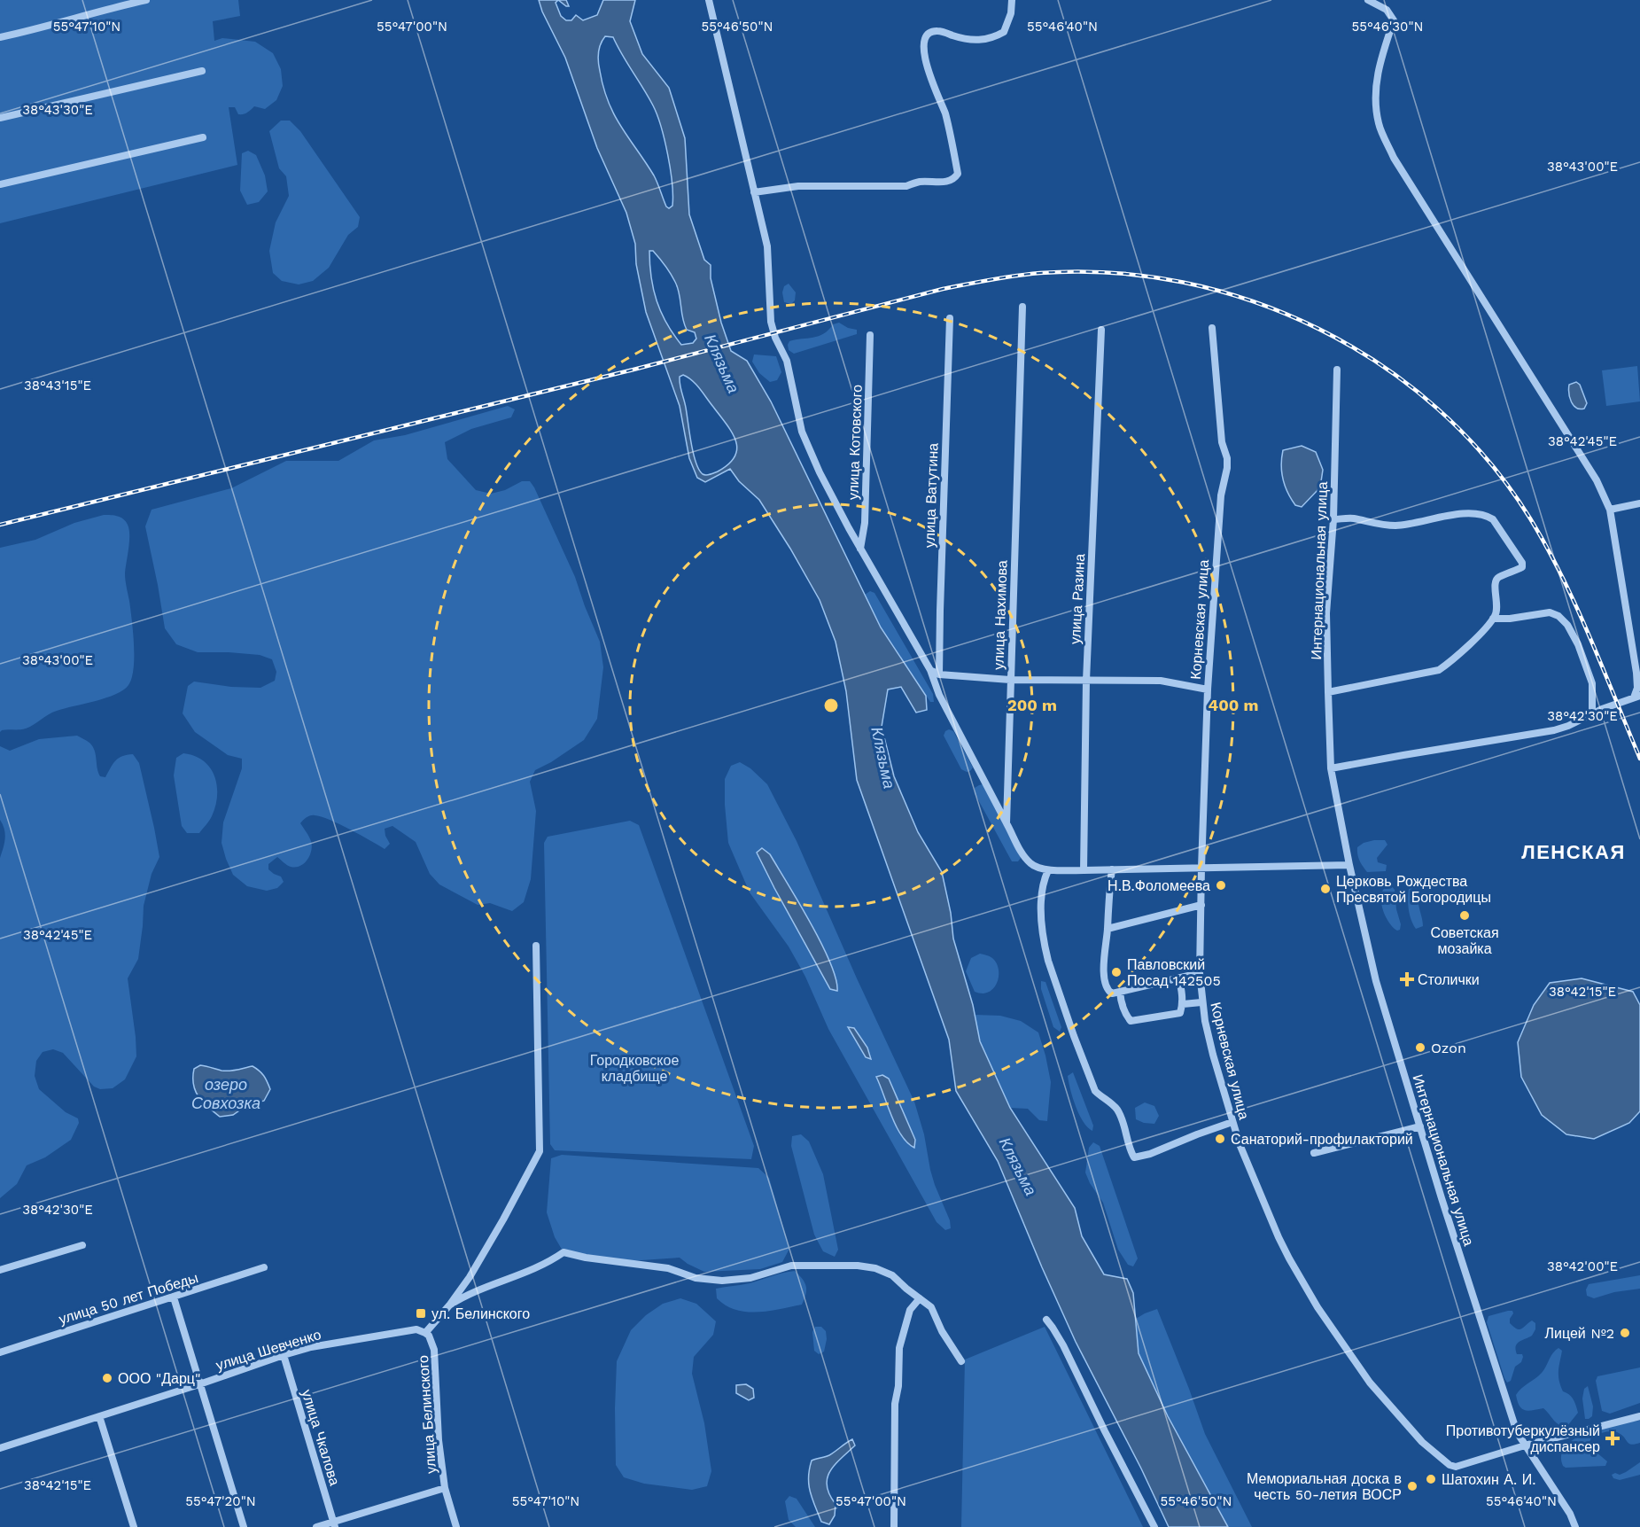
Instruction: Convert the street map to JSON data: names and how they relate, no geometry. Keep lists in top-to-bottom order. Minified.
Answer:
{"streets":{"street":["улица Котовского","улица Ватутина","Интернациональная улица","улица Разина","улица Нахимова","Корневская улица","улица 50 лет Победы","улица Шевченко","улица Белинского","улица Чкалова"]},"crossings":[["Интернациональная улица","Корневская улица"],["улица Разина","улица Нахимова"],["улица Нахимова","Корневская улица"],["улица Шевченко","улица Белинского"],["улица Шевченко","улица Чкалова"]],"districts":["ЛЕНСКАЯ"],"water":["Клязьма","озеро Совхозка"],"parks":["Городковское кладбище"],"places":{"other":["Н.В.Фоломеева","Церковь Рождества Пресвятой Богородицы","Советская мозайка","Павловский Посад 142505","Ozon","Санаторий-профилакторий","Лицей №2","ООО \"Дарц\"","Шатохин А. И.","Мемориальная доска в честь 50-летия ВОСР"],"health":["Столички","Противотуберкулёзный диспансер"],"transit":["ул. Белинского"]},"coordinates":["55°47'10\"N","55°47'00\"N","55°46'50\"N","55°46'40\"N","55°46'30\"N","38°43'30\"E","38°43'00\"E","38°43'15\"E","38°42'45\"E","38°42'30\"E","38°42'15\"E","38°42'00\"E","55°47'20\"N"],"rings":["200 m","400 m"]}
